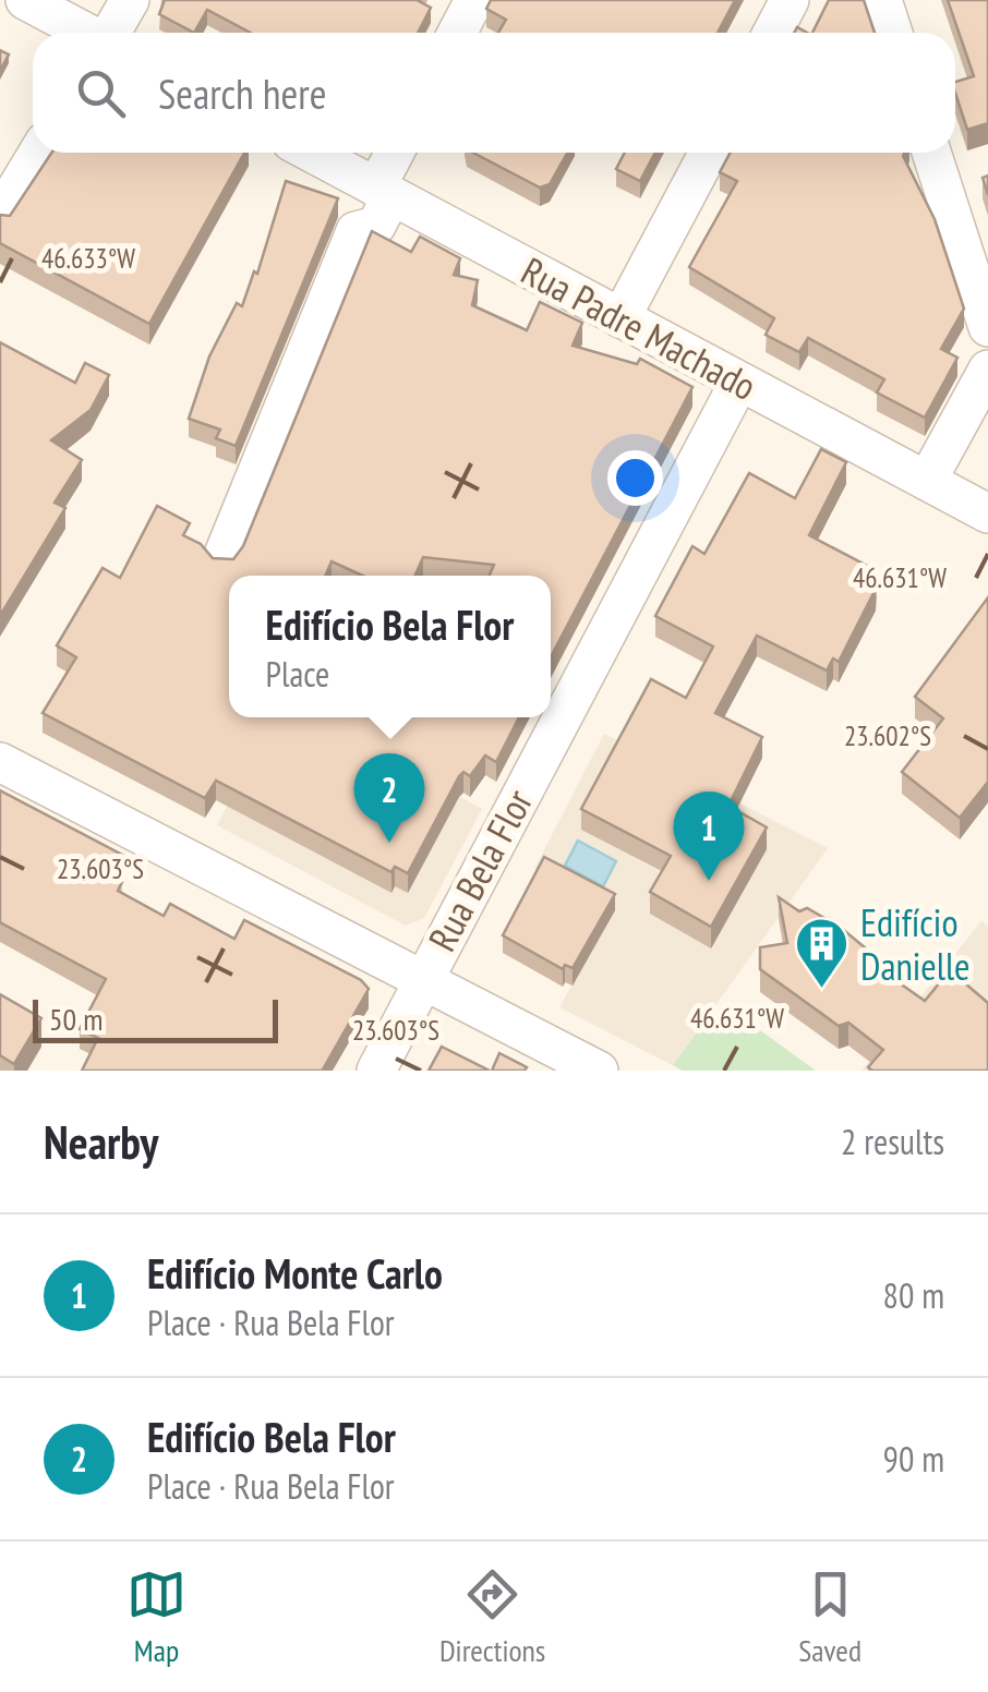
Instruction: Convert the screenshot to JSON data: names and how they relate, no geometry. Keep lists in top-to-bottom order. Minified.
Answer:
{"streets":{"street":["Rua Padre Machado","Rua Bela Flor"]},"crossings":[["Rua Padre Machado","Rua Bela Flor"]],"places":{"building":["Edifício Danielle"]},"scale_bar":"50 m","page":{"search":"Search here","popup":["Edifício Bela Flor","Place"],"pins":["2","1"],"scale":"50 m","heading":["Nearby","2 results"],"list":[{"mark":"1","name":"Edifício Monte Carlo","note":"Place · Rua Bela Flor","value":"80 m"},{"mark":"2","name":"Edifício Bela Flor","note":"Place · Rua Bela Flor","value":"90 m"}],"nav":["Map","Directions","Saved"]},"coordinates":["46.633°W","46.631°W","23.602°S","23.603°S"]}
